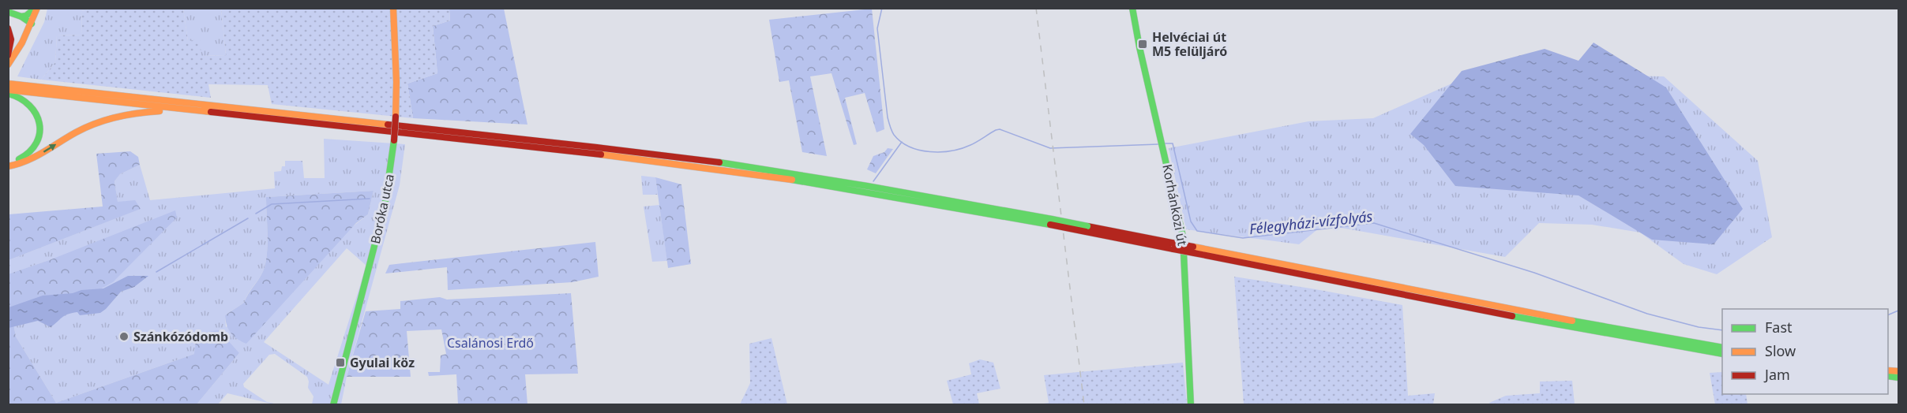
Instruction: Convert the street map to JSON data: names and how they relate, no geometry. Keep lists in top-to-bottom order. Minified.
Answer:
{"streets":{"main road":["Korhánközi út","Boróka utca"]},"water":["Félegyházi-vízfolyás"],"parks":["Csalánosi Erdő"],"places":{"transit":["Helvéciai út M5 felüljáró","Gyulai köz"],"other":["Szánkózódomb"]},"legend":["Fast","Slow","Jam"]}
